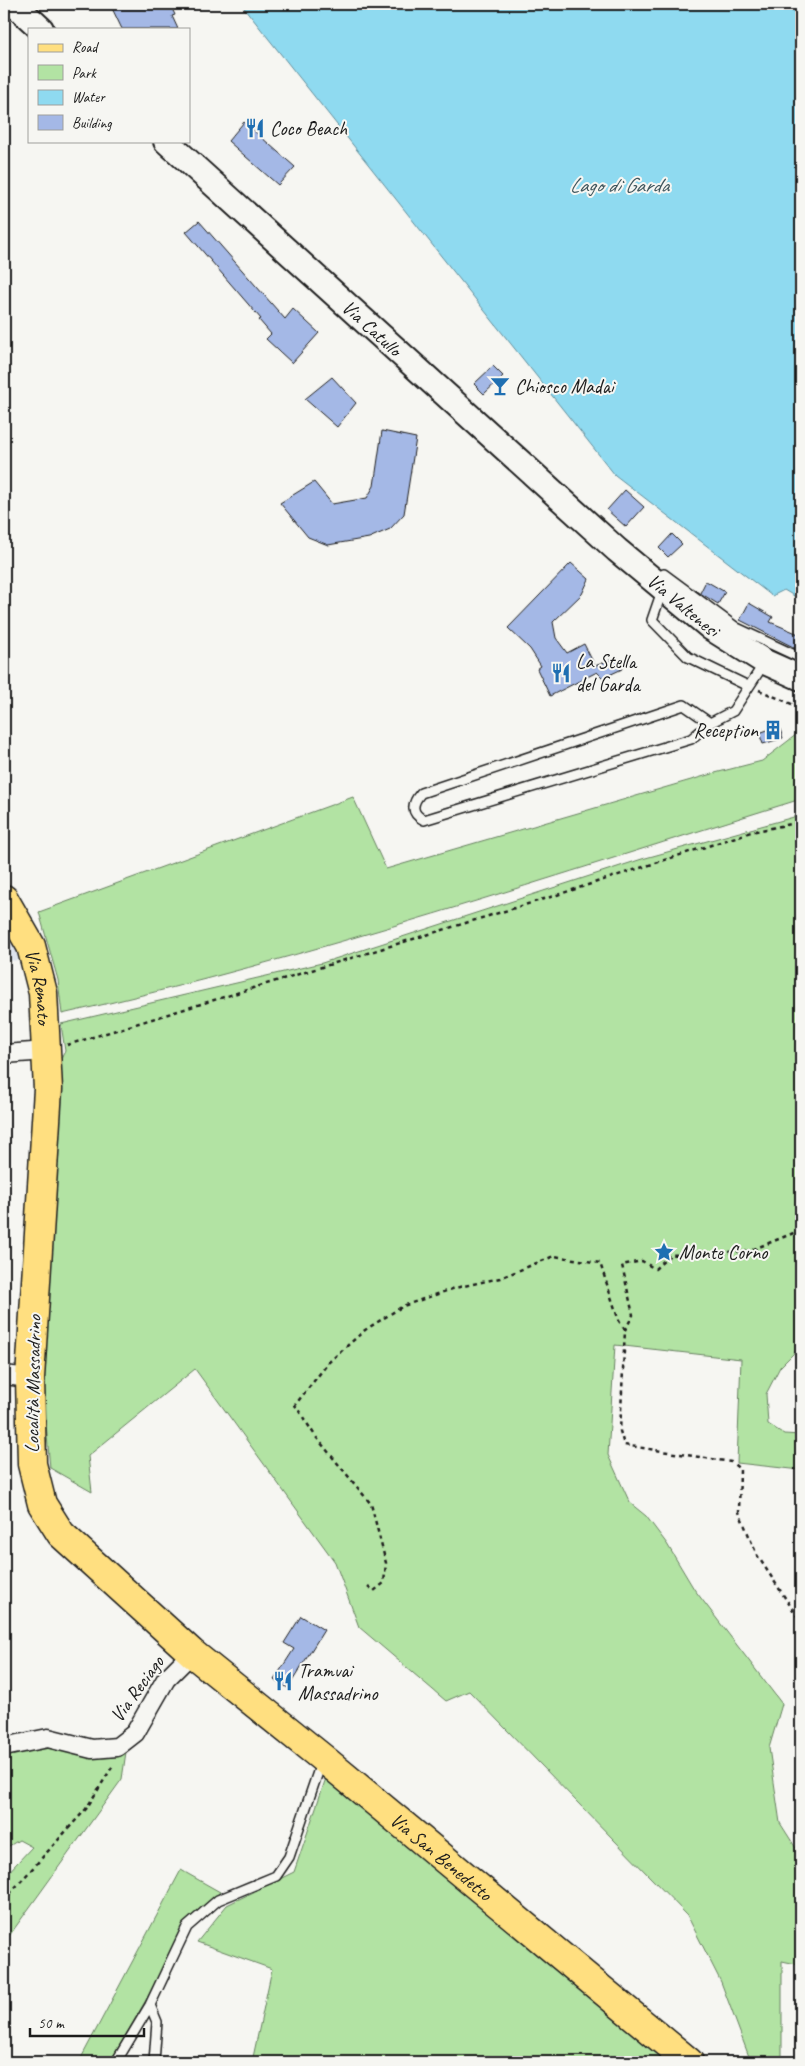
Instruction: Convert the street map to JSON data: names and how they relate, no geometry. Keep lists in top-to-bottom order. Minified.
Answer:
{"streets":{"main road":["Via Remato","Località Massadrino","Via San Benedetto"],"street":["Via Catullo","Via Valtenesi","Via Reciago"]},"crossings":[["Via Catullo","Via Valtenesi"],["Via Remato","Località Massadrino"],["Località Massadrino","Via Reciago"],["Località Massadrino","Via San Benedetto"],["Via Reciago","Via San Benedetto"]],"water":["Lago di Garda"],"places":{"restaurant":["Coco Beach","La Stella del Garda","Tramvai Massadrino"],"bar":["Chiosco Madai"],"building":["Reception"],"place":["Monte Corno"]},"legend":["Road","Park","Water","Building"],"scale_bar":"50 m"}
